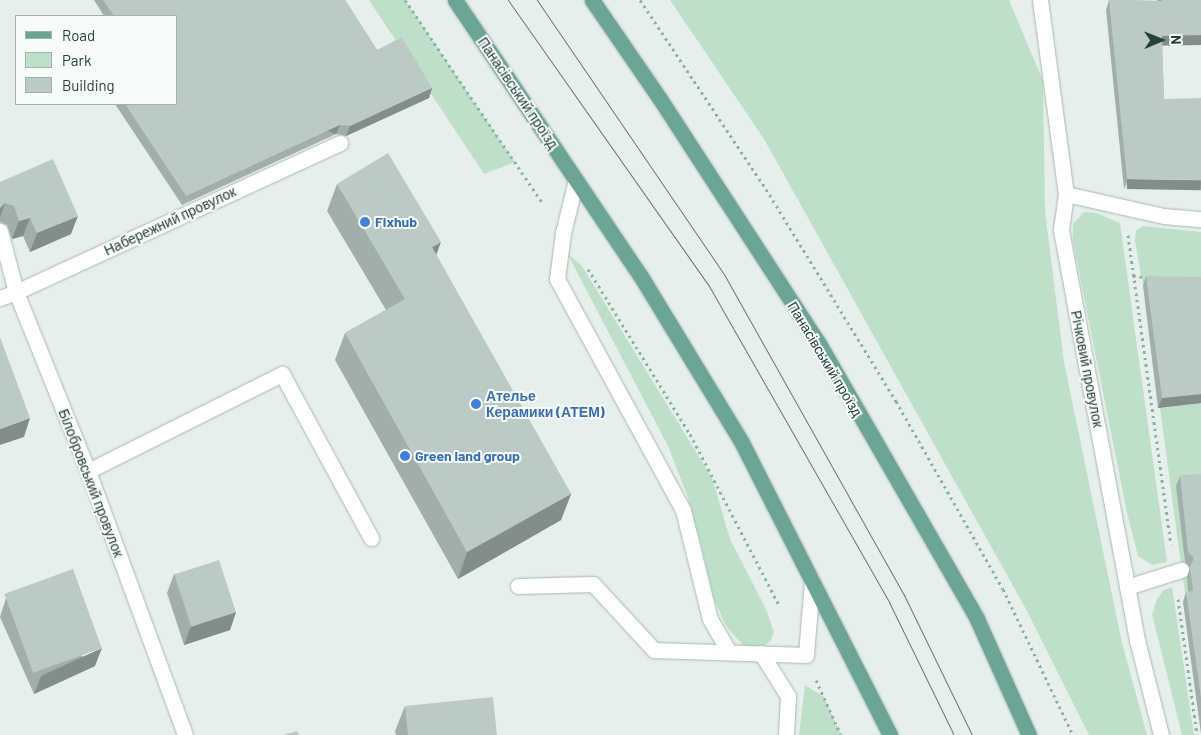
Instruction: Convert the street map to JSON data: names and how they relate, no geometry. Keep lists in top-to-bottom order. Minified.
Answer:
{"streets":{"main road":["Панасівський проїзд"],"street":["Набережний провулок","Річковий провулок","Білобровський провулок"]},"crossings":[["Набережний провулок","Білобровський провулок"]],"places":["Fixhub","Ателье Керамики (АТЕМ)","Green land group"],"legend":["Road","Park","Building"],"north":"right"}
